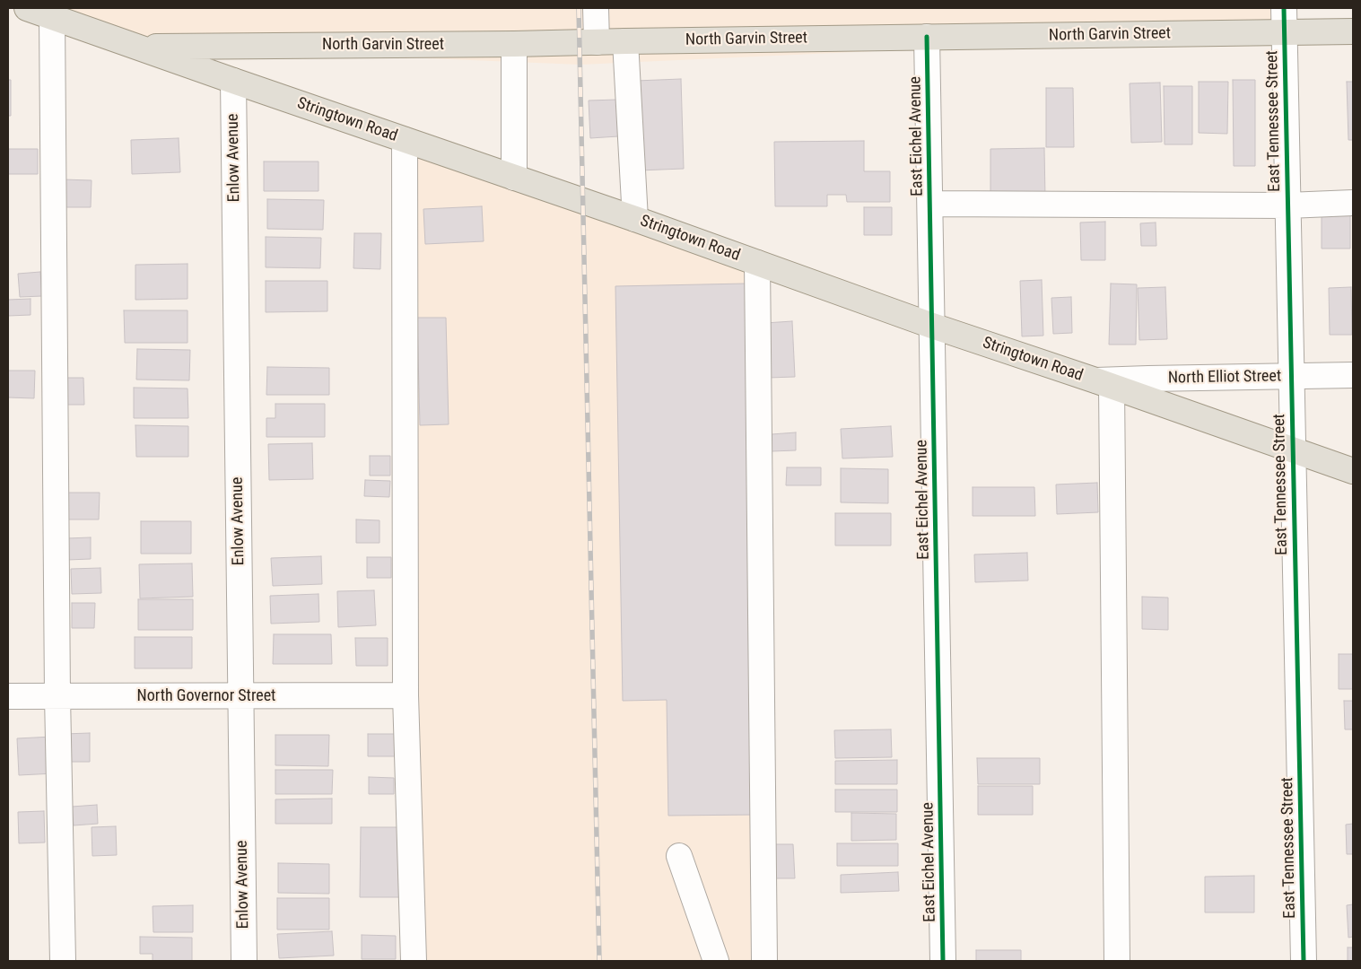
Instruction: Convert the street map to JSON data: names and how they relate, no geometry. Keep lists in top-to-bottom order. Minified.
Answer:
{"streets":{"main road":["North Garvin Street","Stringtown Road"],"street":["East Tennessee Street","East Eichel Avenue","Enlow Avenue","North Elliot Street","North Governor Street"]},"crossings":[["North Garvin Street","Stringtown Road"],["North Garvin Street","East Tennessee Street"],["North Garvin Street","East Eichel Avenue"],["Stringtown Road","East Tennessee Street"],["Stringtown Road","East Eichel Avenue"],["Stringtown Road","Enlow Avenue"],["Stringtown Road","North Elliot Street"],["East Tennessee Street","North Elliot Street"],["Enlow Avenue","North Governor Street"]]}
